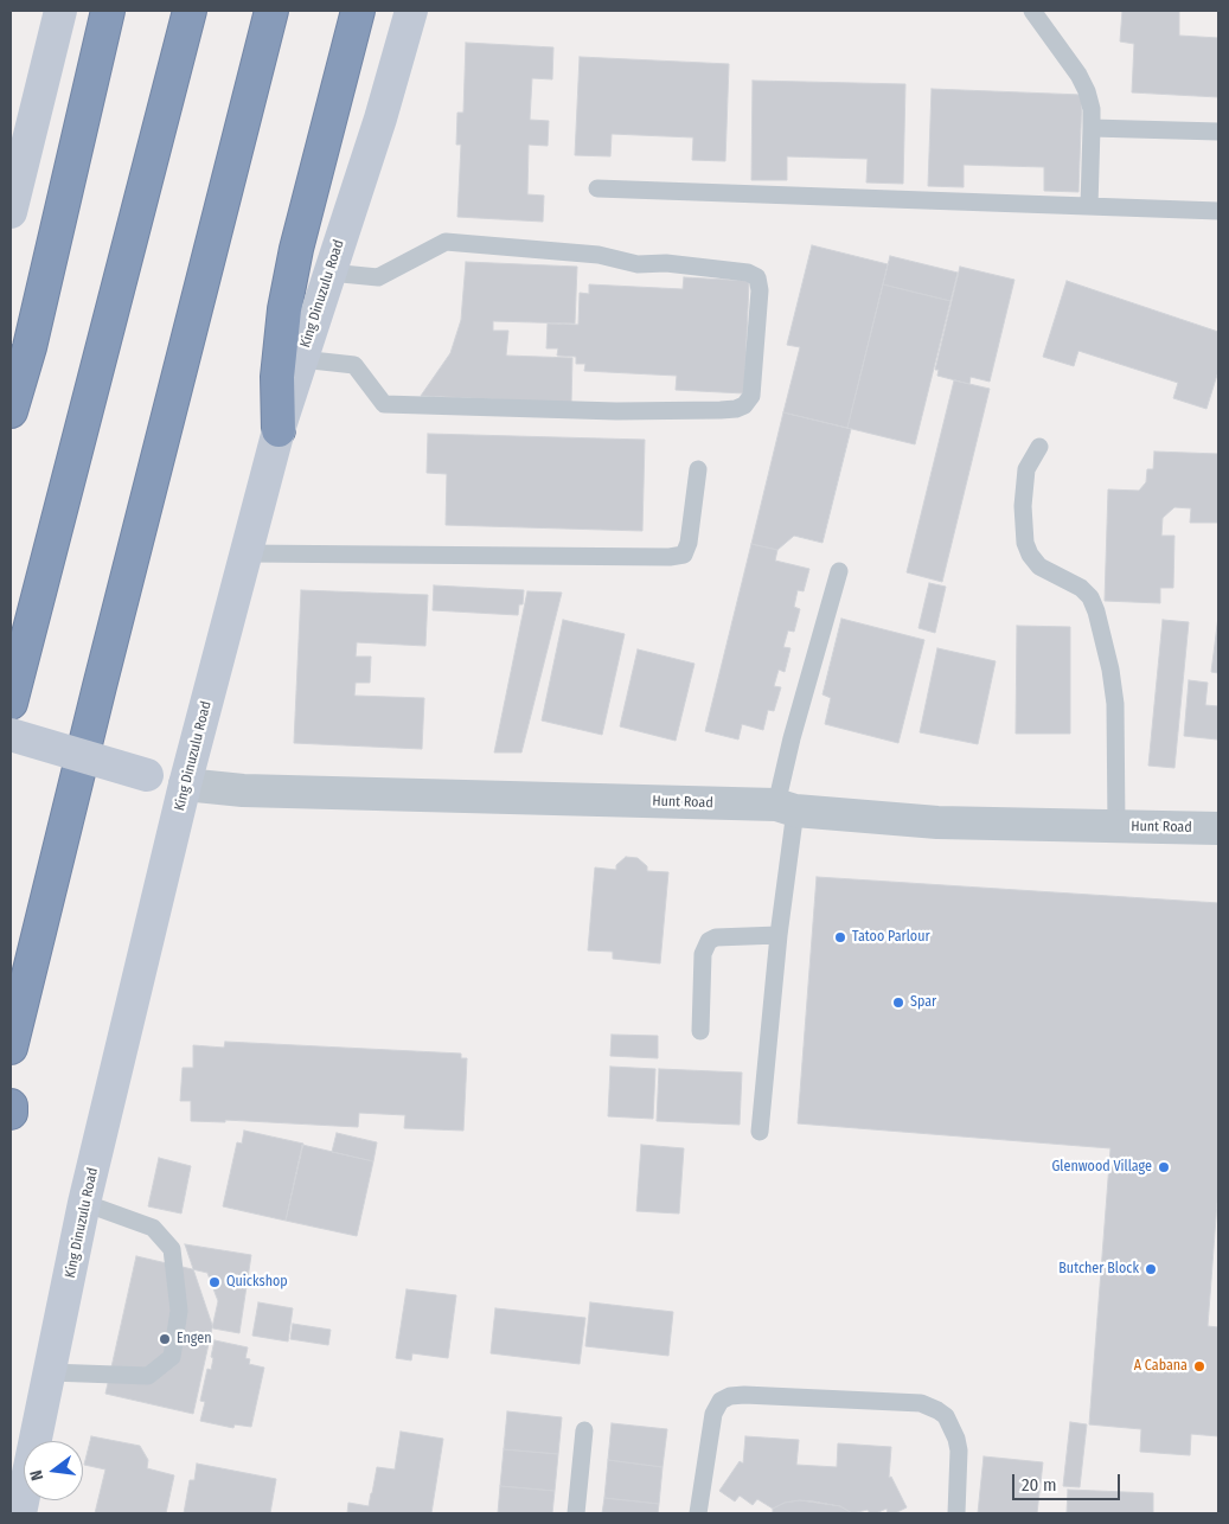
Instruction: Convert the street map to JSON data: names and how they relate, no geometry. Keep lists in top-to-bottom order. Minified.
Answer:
{"streets":{"main road":["King Dinuzulu Road","Hunt Road"]},"crossings":[["King Dinuzulu Road","Hunt Road"]],"places":["Tatoo Parlour","Spar","Glenwood Village","Butcher Block","Quickshop","Engen","A Cabana"],"scale_bar":"20 m","north":"left"}
